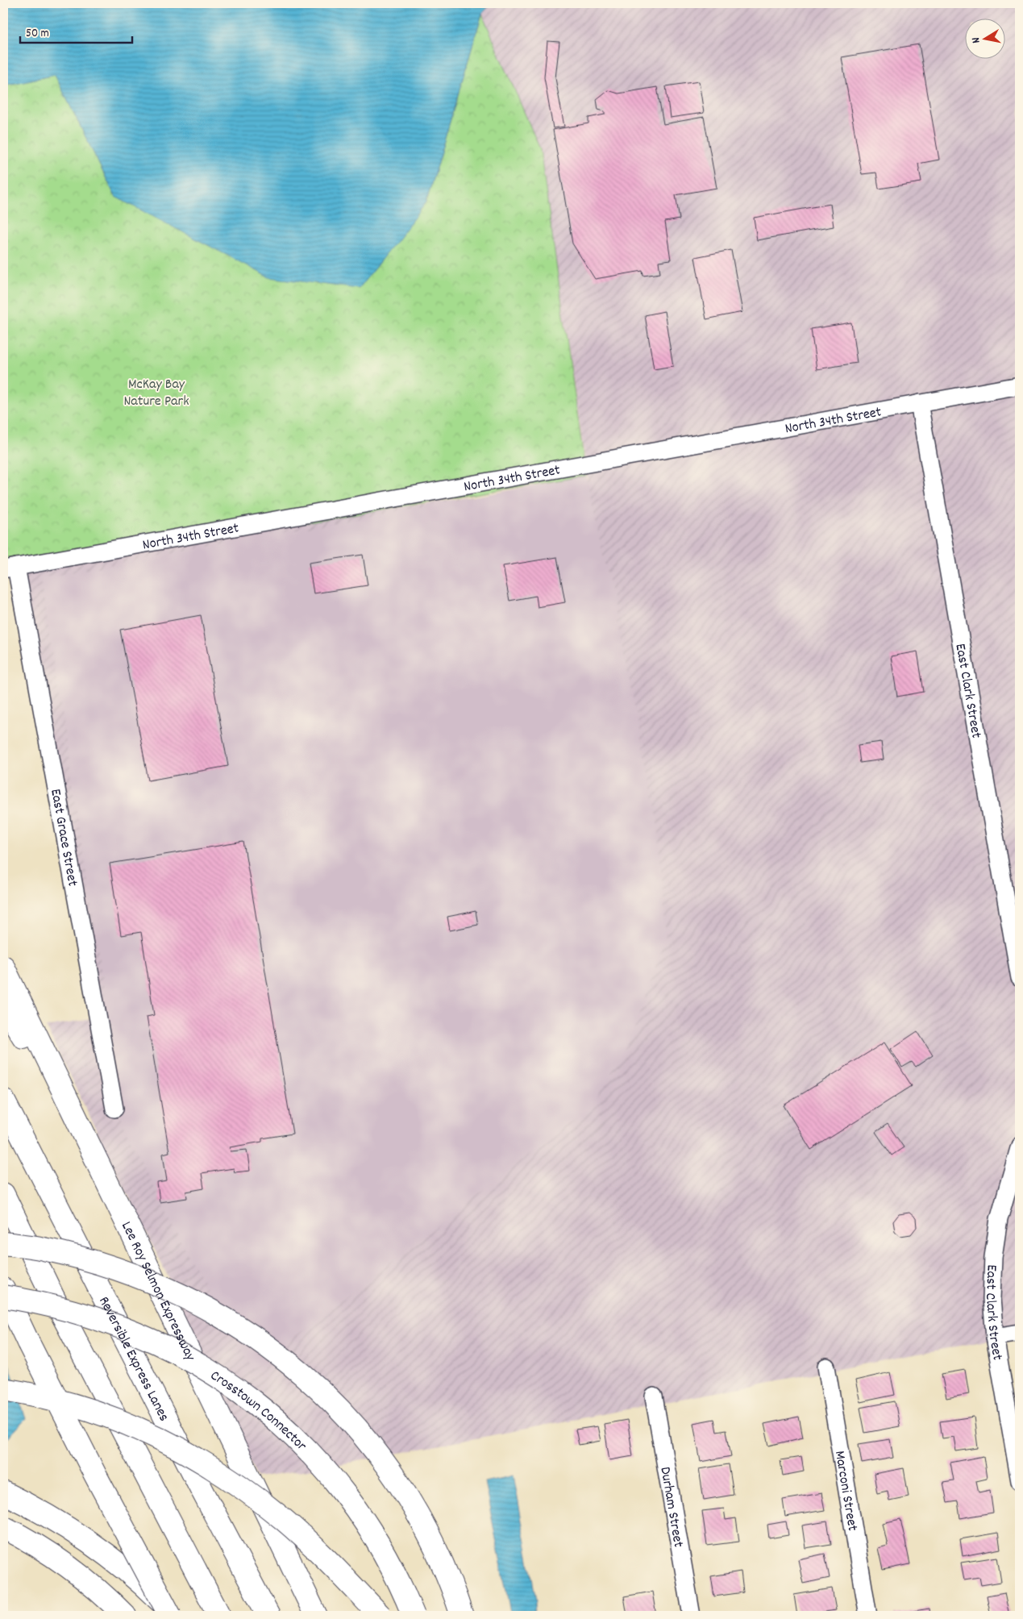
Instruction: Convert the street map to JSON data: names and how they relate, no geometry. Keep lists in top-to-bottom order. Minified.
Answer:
{"streets":{"highway":["Lee Roy Selmon Expressway","Reversible Express Lanes","Crosstown Connector"],"street":["North 34th Street","East Clark Street","East Grace Street","Marconi Street","Durham Street"]},"crossings":[["North 34th Street","East Clark Street"],["North 34th Street","East Grace Street"]],"parks":["McKay Bay Nature Park"],"scale_bar":"50 m","north":"left"}
